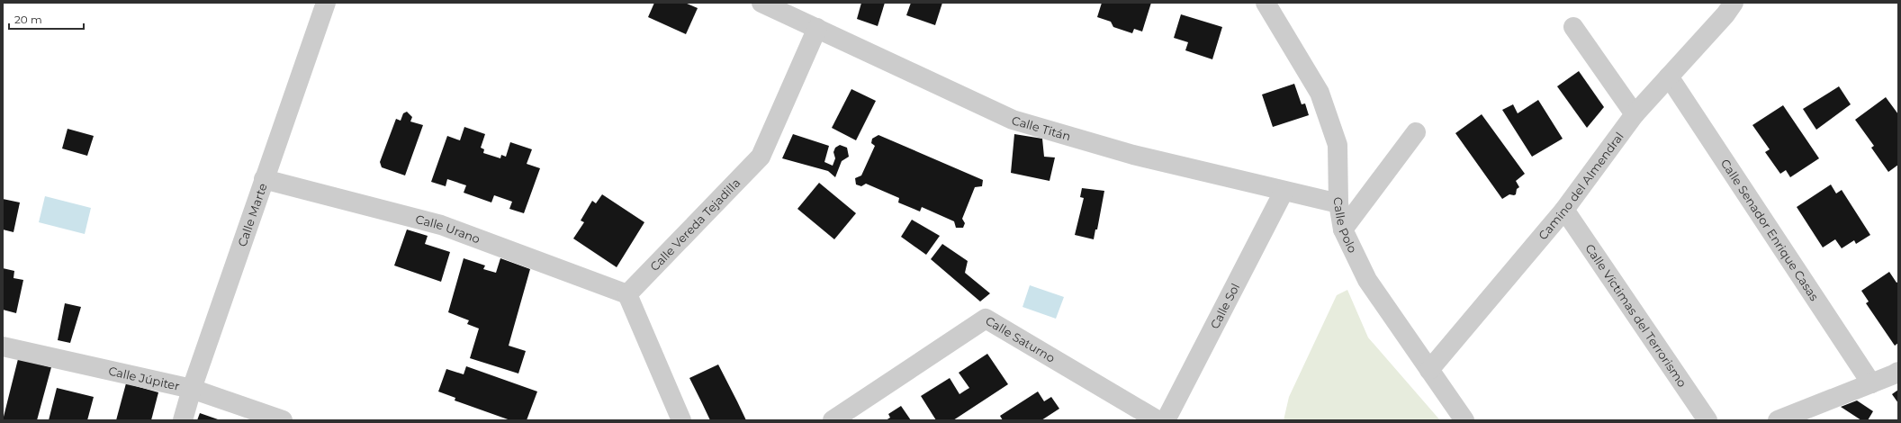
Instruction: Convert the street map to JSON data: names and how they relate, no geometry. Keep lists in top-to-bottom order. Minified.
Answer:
{"streets":{"street":["Calle Titán","Camino del Almendral","Calle Marte","Calle Vereda Tejadilla","Calle Polo","Calle Urano","Calle Senador Enrique Casas","Calle Sol","Calle Víctimas del Terrorismo","Calle Saturno","Calle Júpiter"]},"crossings":[["Calle Titán","Calle Vereda Tejadilla"],["Calle Titán","Calle Polo"],["Calle Titán","Calle Sol"],["Camino del Almendral","Calle Polo"],["Camino del Almendral","Calle Senador Enrique Casas"],["Camino del Almendral","Calle Víctimas del Terrorismo"],["Calle Marte","Calle Urano"],["Calle Marte","Calle Júpiter"],["Calle Vereda Tejadilla","Calle Urano"]],"scale_bar":"20 m"}
